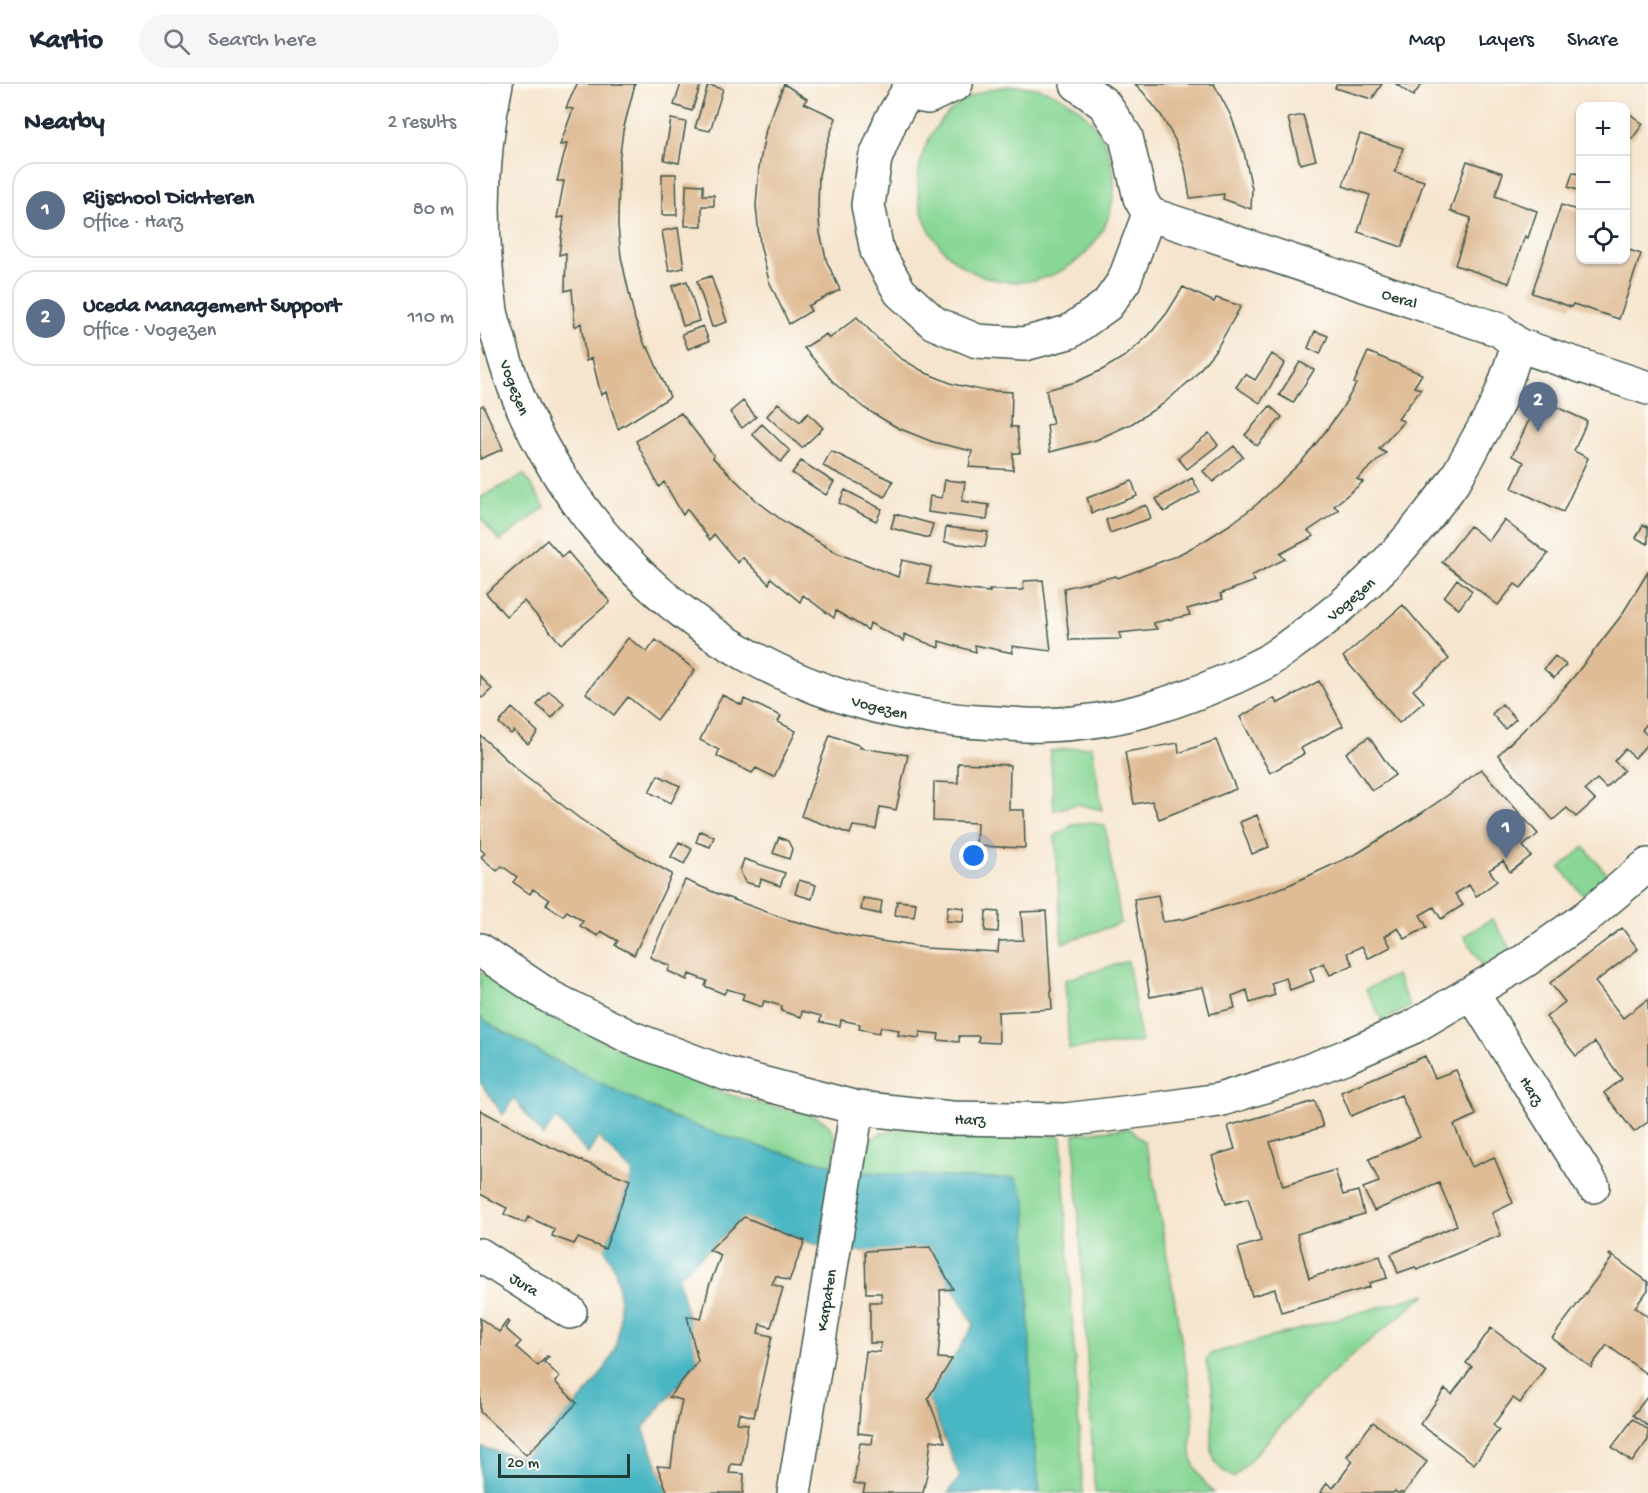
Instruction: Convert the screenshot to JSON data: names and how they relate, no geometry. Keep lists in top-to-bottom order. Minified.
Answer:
{"streets":{"street":["Oeral","Vogezen","Harz","Jura","Karpaten"]},"crossings":[["Oeral","Vogezen"],["Harz","Karpaten"]],"scale_bar":"20 m","page":{"header":"Kartio","search":"Search here","nav":["Map","Layers","Share"],"heading":["Nearby","2 results"],"map_buttons":["+","−"],"list":[{"mark":"1","name":"Rijschool Dichteren","note":"Office · Harz","value":"80 m"},{"mark":"2","name":"Uceda Management Support","note":"Office · Vogezen","value":"110 m"}],"pins":["2","1"],"scale":"20 m"}}
